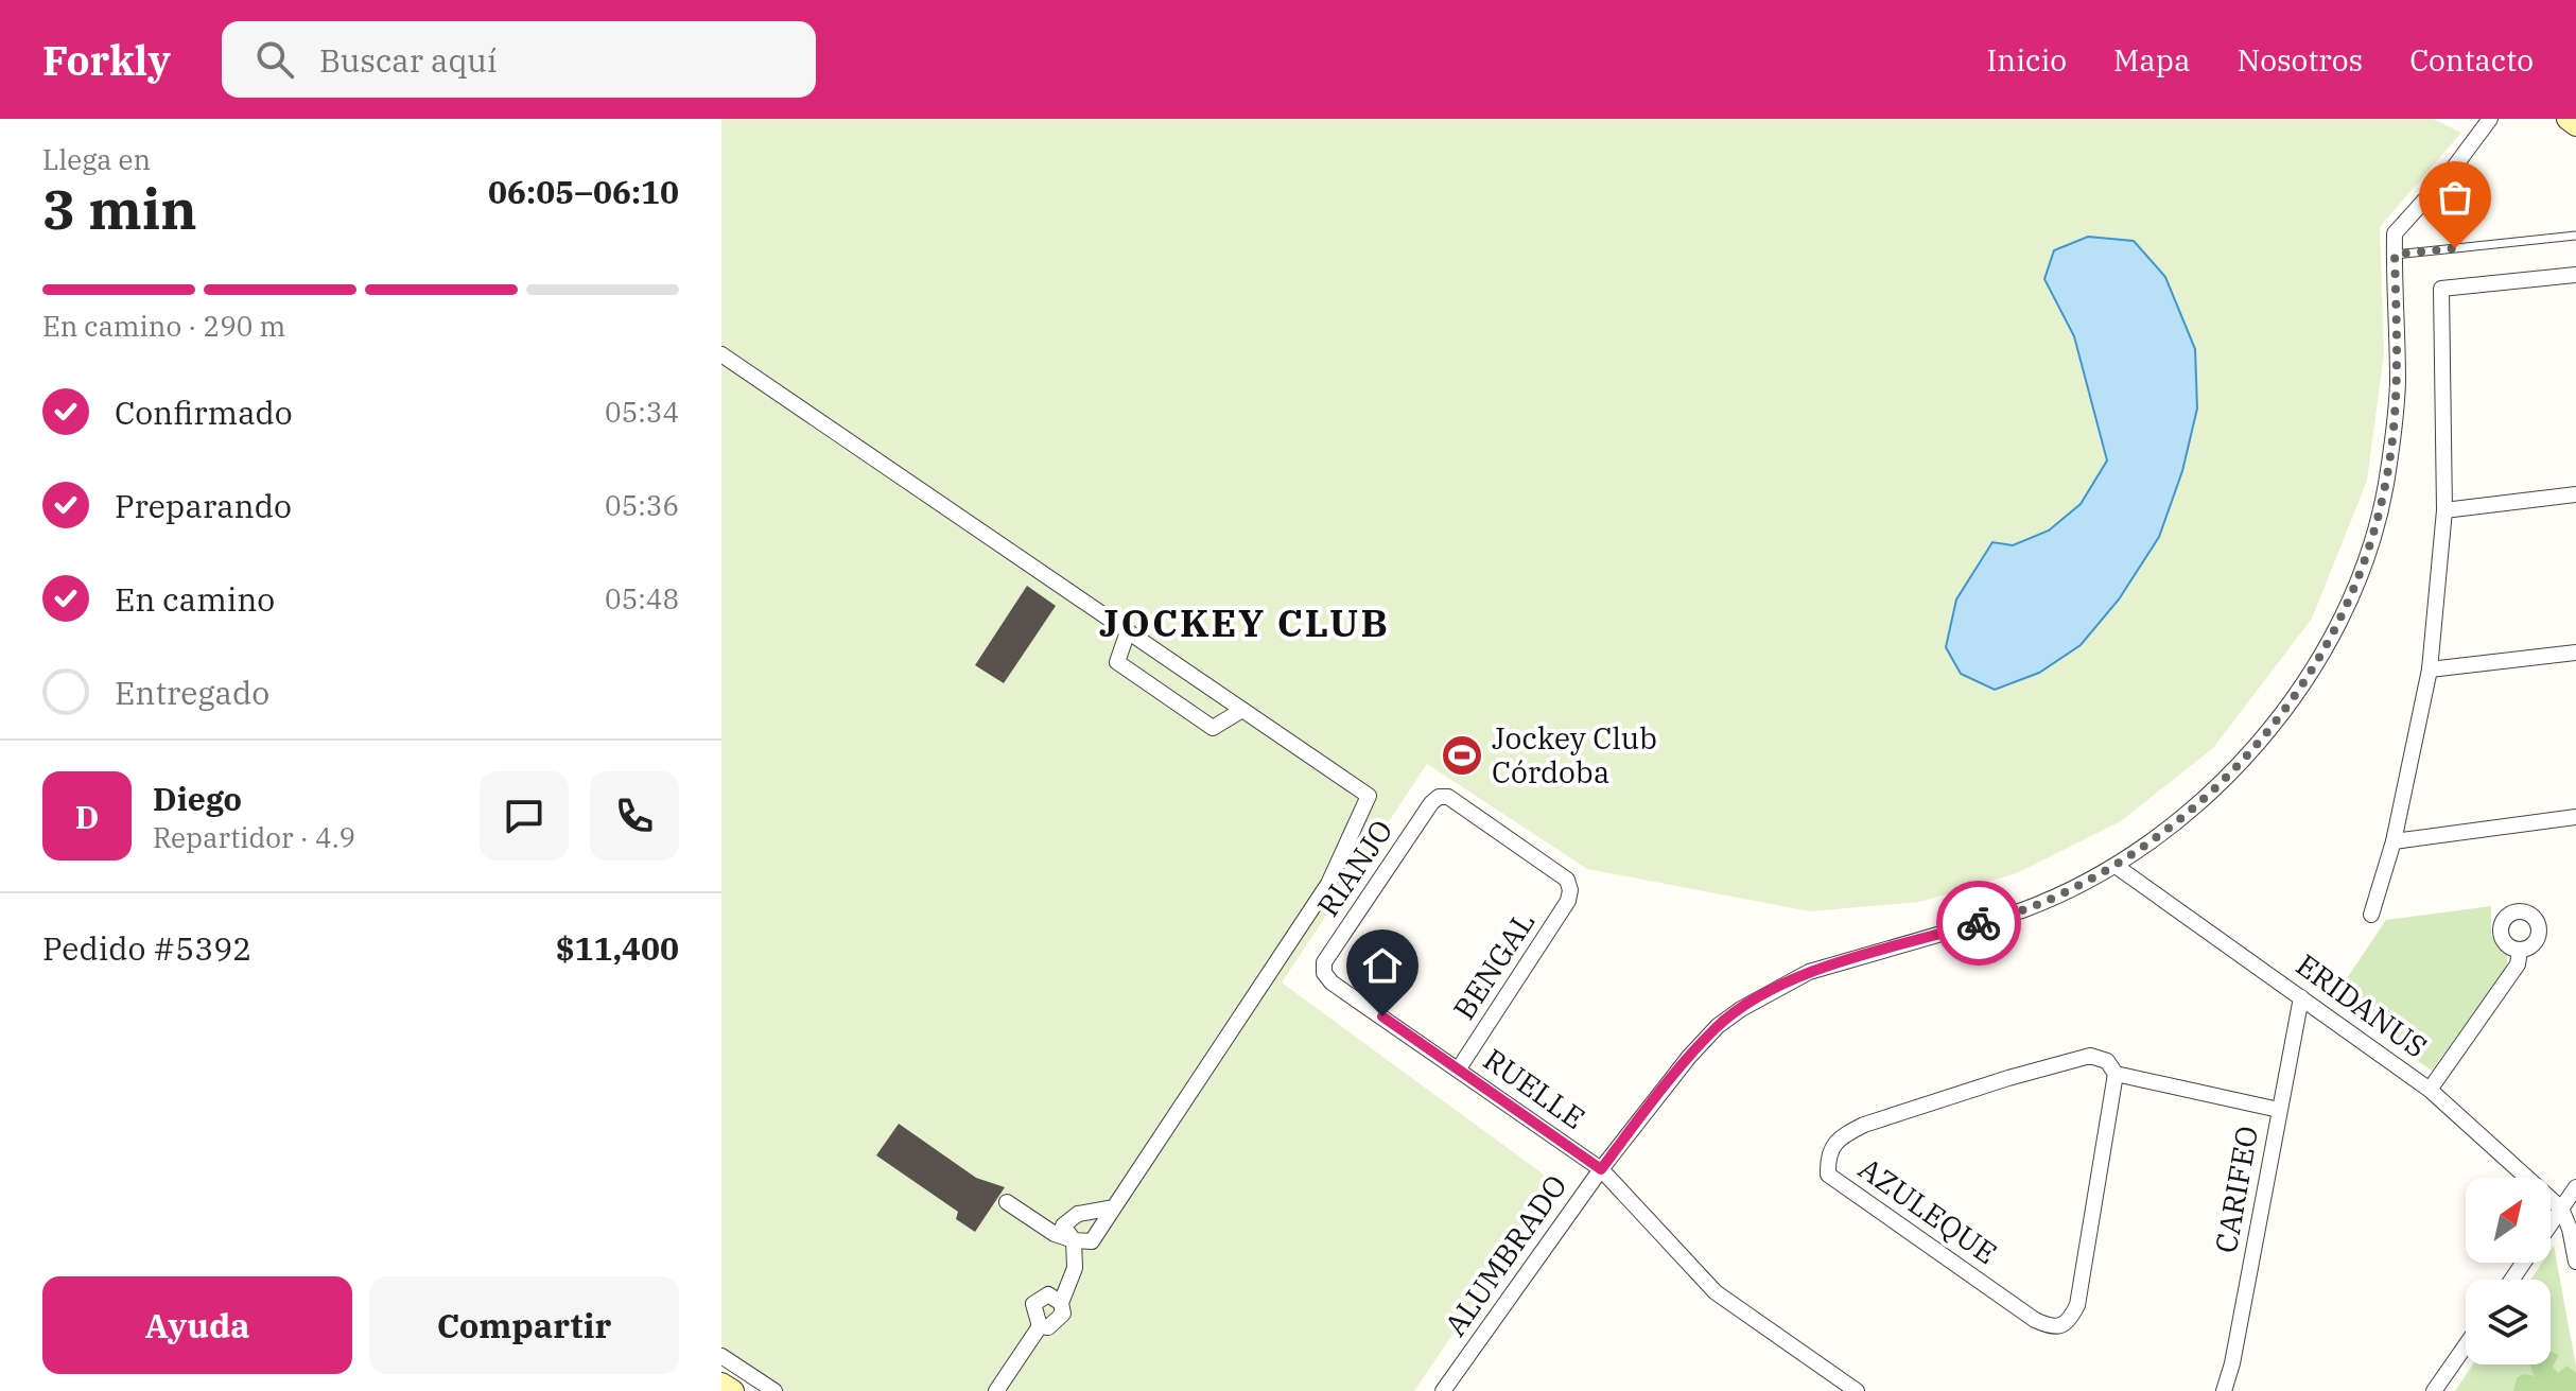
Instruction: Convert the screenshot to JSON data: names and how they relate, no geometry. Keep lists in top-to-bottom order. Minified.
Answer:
{"streets":{"street":["RIANJO","BENGAL","ERIDANUS","RUELLE","CARIFEO","AZULEQUE","ALUMBRADO"]},"crossings":[["RIANJO","BENGAL"],["RIANJO","RUELLE"],["BENGAL","RUELLE"],["ERIDANUS","CARIFEO"],["ERIDANUS","ALUMBRADO"],["RUELLE","ALUMBRADO"],["CARIFEO","AZULEQUE"]],"districts":["JOCKEY CLUB"],"places":{"sports":["Jockey Club Córdoba"]},"north":"top right","page":{"header":"Forkly","search":"Buscar aquí","nav":["Inicio","Mapa","Nosotros","Contacto"],"heading":["3 min","Llega en","06:05–06:10"],"panel":["Diego","Repartidor · 4.9","Pedido #5392","$11,400"],"bar":"En camino · 290 m","list":[["Confirmado","05:34"],["Preparando","05:36"],["En camino","05:48"],"Entregado"],"round":"D","buttons":["Ayuda","Compartir"]}}
